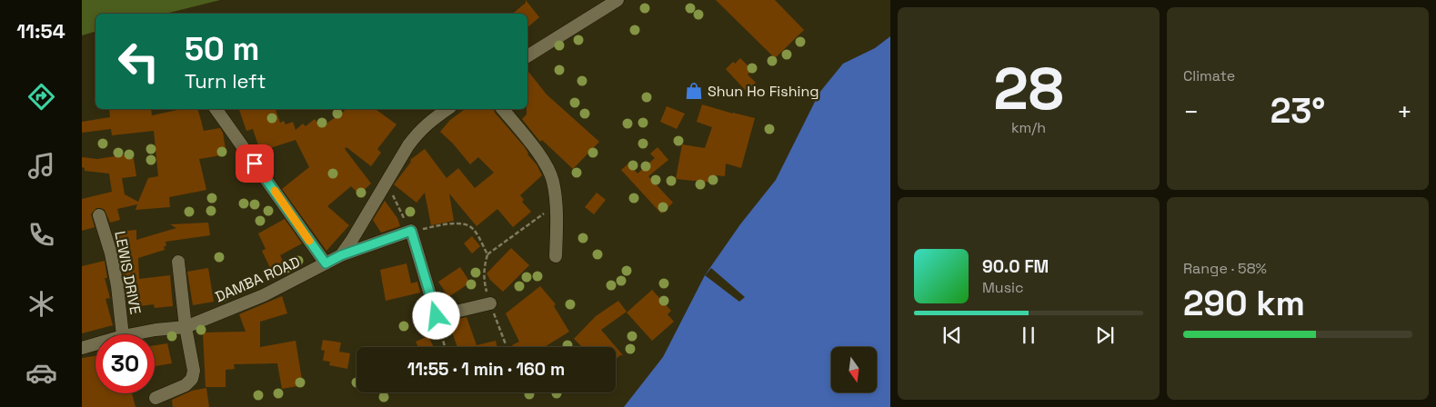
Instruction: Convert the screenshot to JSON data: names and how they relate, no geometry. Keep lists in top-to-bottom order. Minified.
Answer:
{"streets":{"street":["LEWIS DRIVE","DAMBA ROAD"]},"places":{"shop":["Shun Ho Fishing"]},"north":"bottom","page":{"tabs":"11:54","tile":[["28","km/h"],"Climate",["Range · 58%","290 km"]],"turn":["50 m","Turn left"],"heat":["−","23°","+"],"song":["90.0 FM","Music"],"limit":"30","trip":"11:55 · 1 min · 160 m"}}
